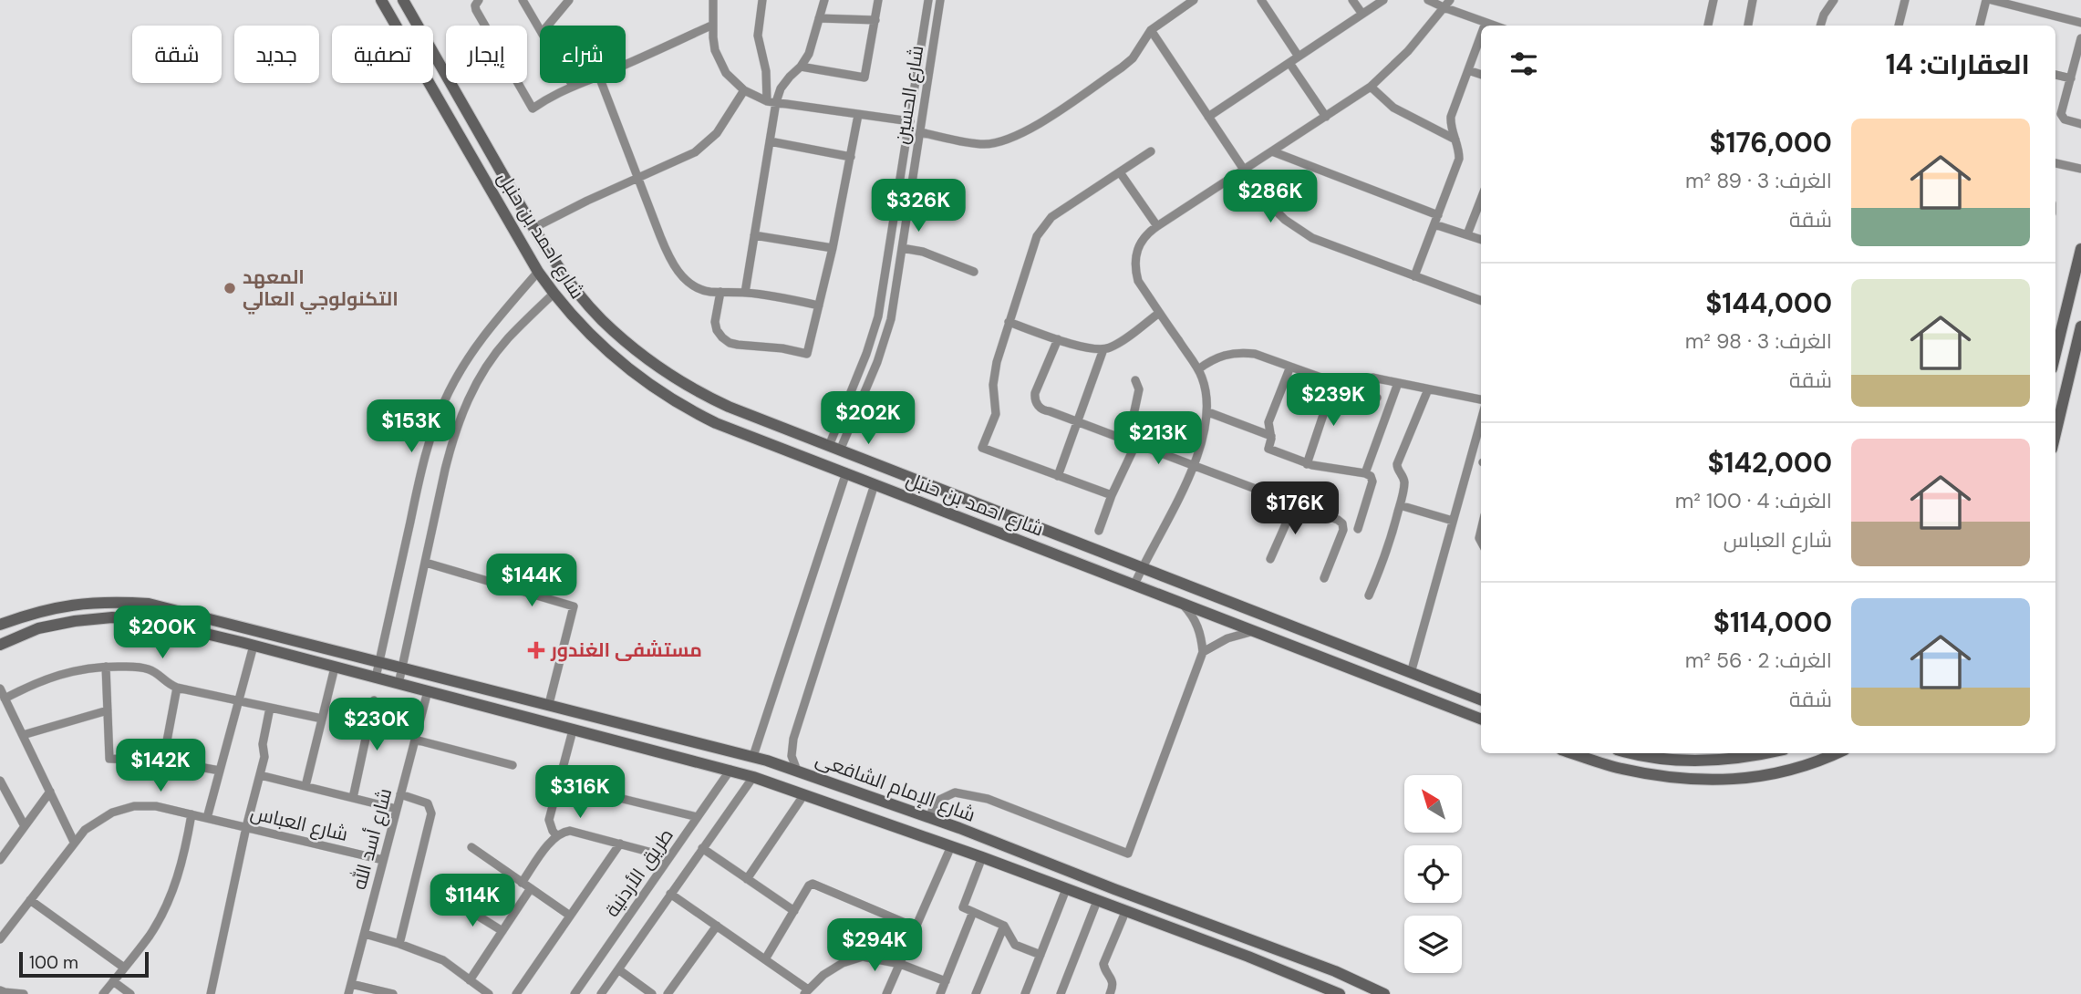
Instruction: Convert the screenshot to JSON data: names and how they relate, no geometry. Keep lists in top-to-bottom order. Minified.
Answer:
{"streets":{"street":["شارع الحسين","شارع احمد بن حنبل","شارع الإمام الشافعى","شارع العباس","شارع أسد الله","طريق الأردنية"]},"crossings":[["شارع الحسين","شارع احمد بن حنبل"],["شارع الإمام الشافعى","شارع أسد الله"],["شارع الإمام الشافعى","طريق الأردنية"],["شارع العباس","شارع أسد الله"]],"places":{"other":["المعهد التكنولوجي العالي"],"health":["مستشفى الغندور"]},"scale_bar":"100 m","north":"top left","page":{"chip":["شراء","إيجار","تصفية","جديد","شقة"],"heading":"العقارات: 14","list":[{"name":"$176,000","note":"الغرف: 3 · 89 m² · شقة"},{"name":"$144,000","note":"الغرف: 3 · 98 m² · شقة"},{"name":"$142,000","note":"الغرف: 4 · 100 m² · شارع العباس"},{"name":"$114,000","note":"الغرف: 2 · 56 m² · شقة"}],"price":["$286K","$326K","$239K","$202K","$153K","$213K","$176K","$144K","$200K","$230K","$142K","$316K","$114K","$294K"],"scale":"100 m"}}
